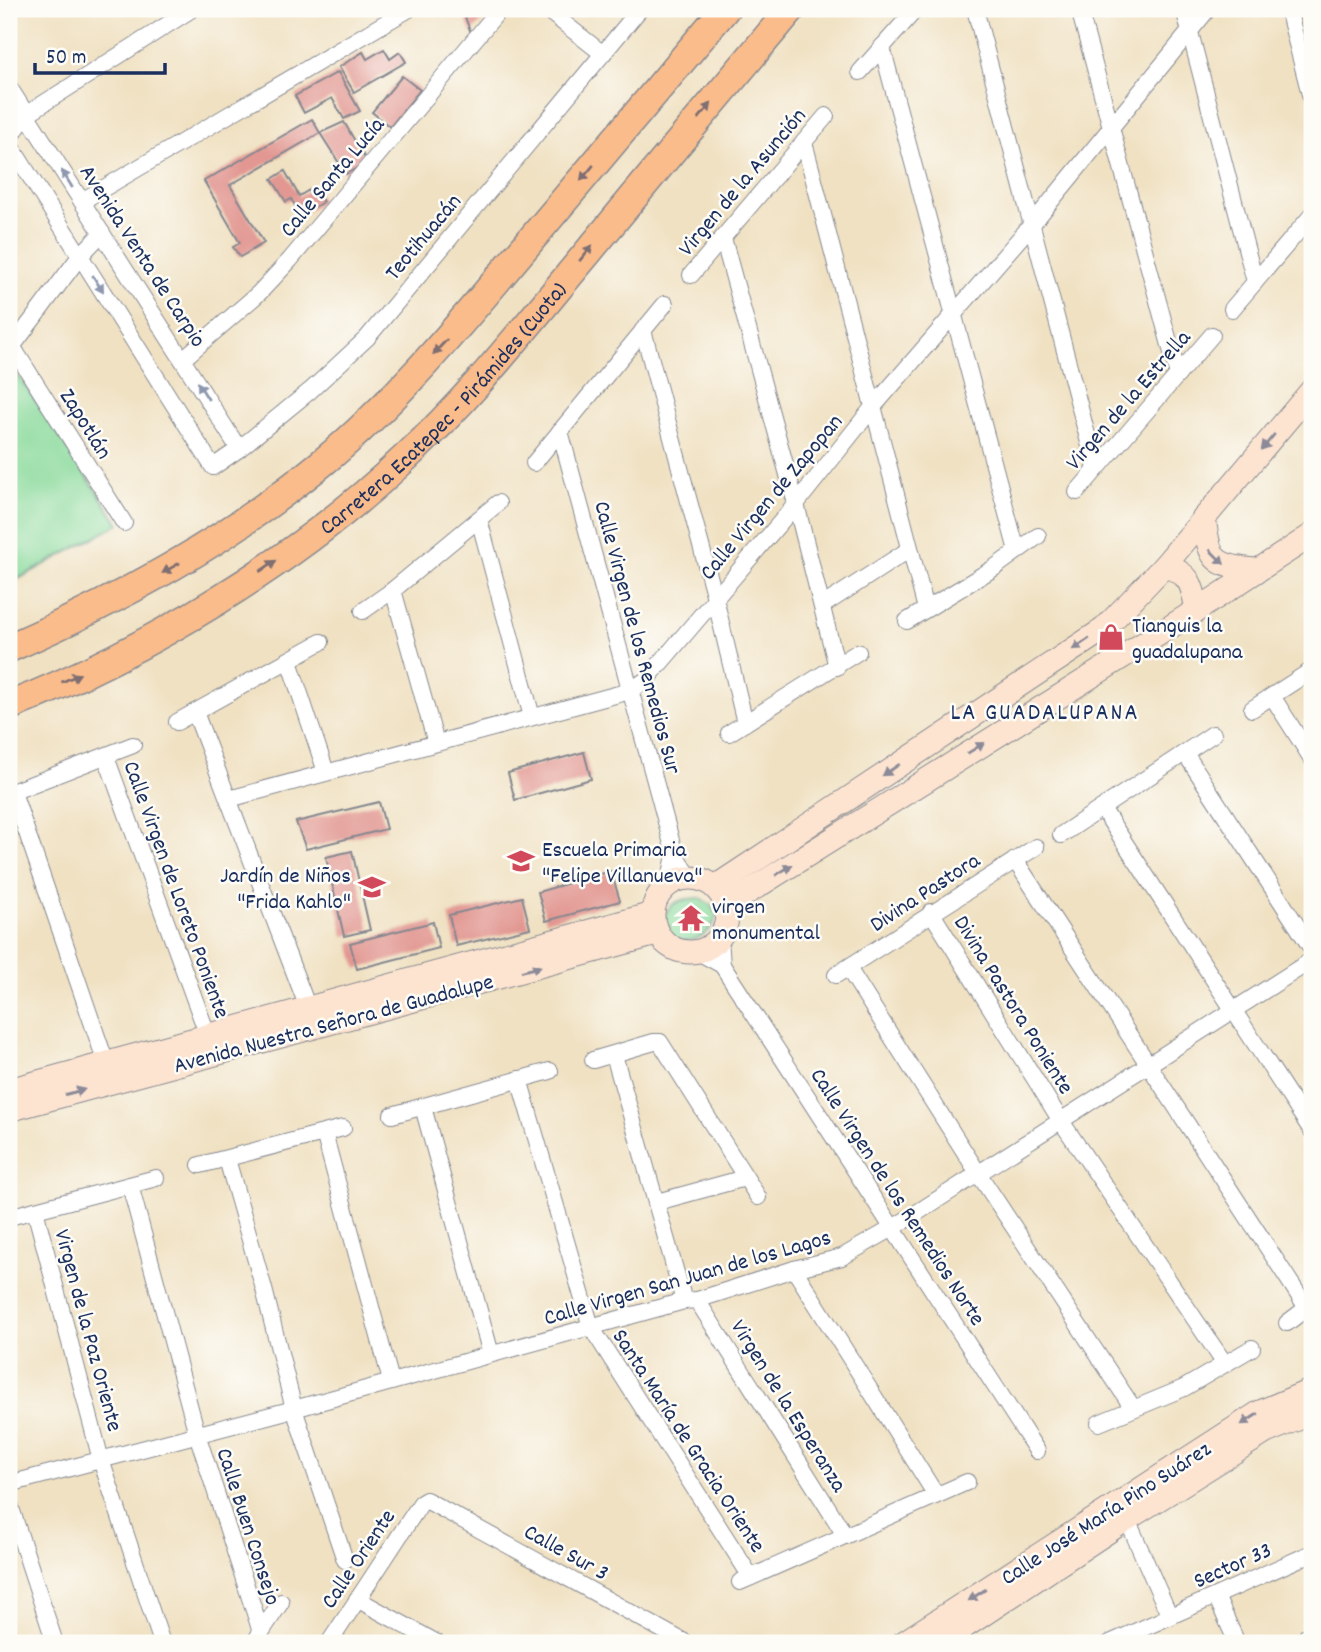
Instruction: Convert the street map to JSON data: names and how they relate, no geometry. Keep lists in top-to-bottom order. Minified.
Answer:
{"streets":{"highway":["Carretera Ecatepec - Pirámides (Cuota)"],"street":["Calle Santa Lucía","Virgen de la Asunción","Teotihuacán","Avenida Venta de Carpio","Virgen de la Estrella","Zapotlán","Calle Virgen de Zapopan","Calle Virgen de los Remedios Sur","Calle Virgen de Loreto Poniente","Divina Pastora","Divina Pastora Poniente","Avenida Nuestra Señora de Guadalupe","Calle Virgen de los Remedios Norte","Calle Virgen San Juan de los Lagos","Virgen de la Paz Oriente","Virgen de la Esperanza","Santa María de Gracia Oriente","Calle José María Pino Suárez","Calle Buen Consejo","Calle Sur 3","Calle Oriente","Sector 33"]},"crossings":[["Calle Santa Lucía","Avenida Venta de Carpio"],["Teotihuacán","Avenida Venta de Carpio"],["Calle Virgen de Zapopan","Calle Virgen de los Remedios Sur"],["Calle Virgen de los Remedios Sur","Avenida Nuestra Señora de Guadalupe"],["Calle Virgen de los Remedios Sur","Calle Virgen de los Remedios Norte"],["Calle Virgen de Loreto Poniente","Avenida Nuestra Señora de Guadalupe"],["Divina Pastora","Divina Pastora Poniente"],["Divina Pastora","Calle Virgen San Juan de los Lagos"],["Divina Pastora Poniente","Calle Virgen San Juan de los Lagos"],["Avenida Nuestra Señora de Guadalupe","Calle Virgen de los Remedios Norte"],["Calle Virgen de los Remedios Norte","Calle Virgen San Juan de los Lagos"],["Calle Virgen San Juan de los Lagos","Virgen de la Paz Oriente"],["Calle Virgen San Juan de los Lagos","Virgen de la Esperanza"],["Calle Virgen San Juan de los Lagos","Santa María de Gracia Oriente"],["Calle Virgen San Juan de los Lagos","Calle Buen Consejo"],["Virgen de la Esperanza","Santa María de Gracia Oriente"],["Calle Sur 3","Calle Oriente"]],"districts":["LA GUADALUPANA"],"places":{"shop":["Tianguis la guadalupana"],"school or university":["Escuela Primaria \"Felipe Villanueva\"","Jardín de Niños \"Frida Kahlo\""],"temple":["virgen monumental"]},"scale_bar":"50 m"}
